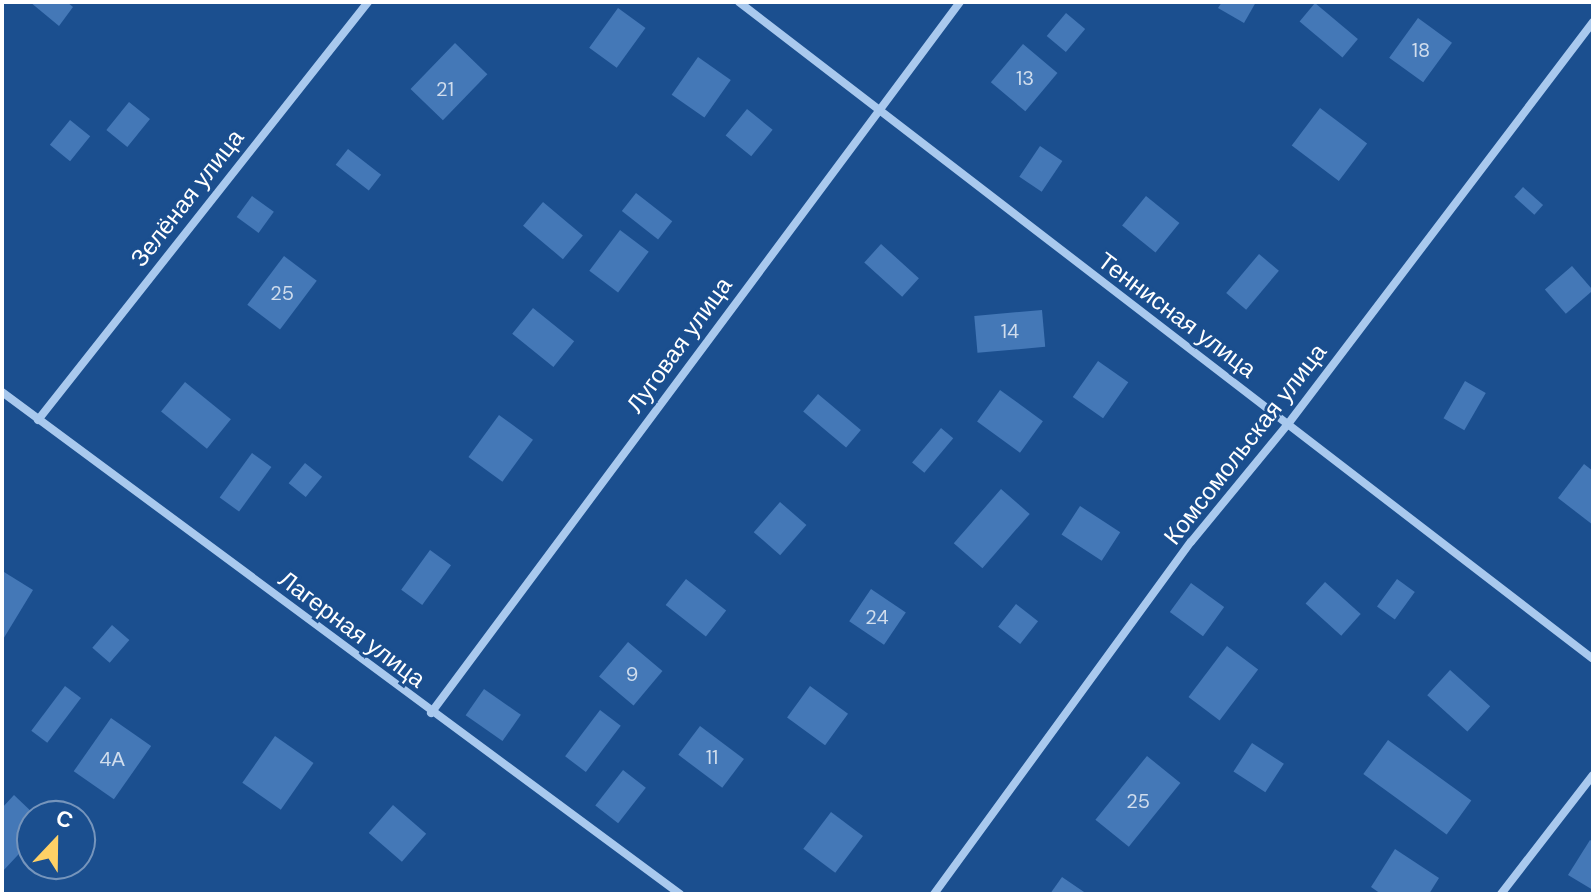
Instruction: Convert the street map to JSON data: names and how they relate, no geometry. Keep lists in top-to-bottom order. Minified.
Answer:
{"streets":{"street":["Зелёная улица","Теннисная улица","Луговая улица","Комсомольская улица","Лагерная улица"]},"crossings":[["Зелёная улица","Лагерная улица"],["Теннисная улица","Луговая улица"],["Теннисная улица","Комсомольская улица"],["Луговая улица","Лагерная улица"]],"house_numbers":["18","13","21","25","14","24","9","11","4А","25"],"north":"top"}
